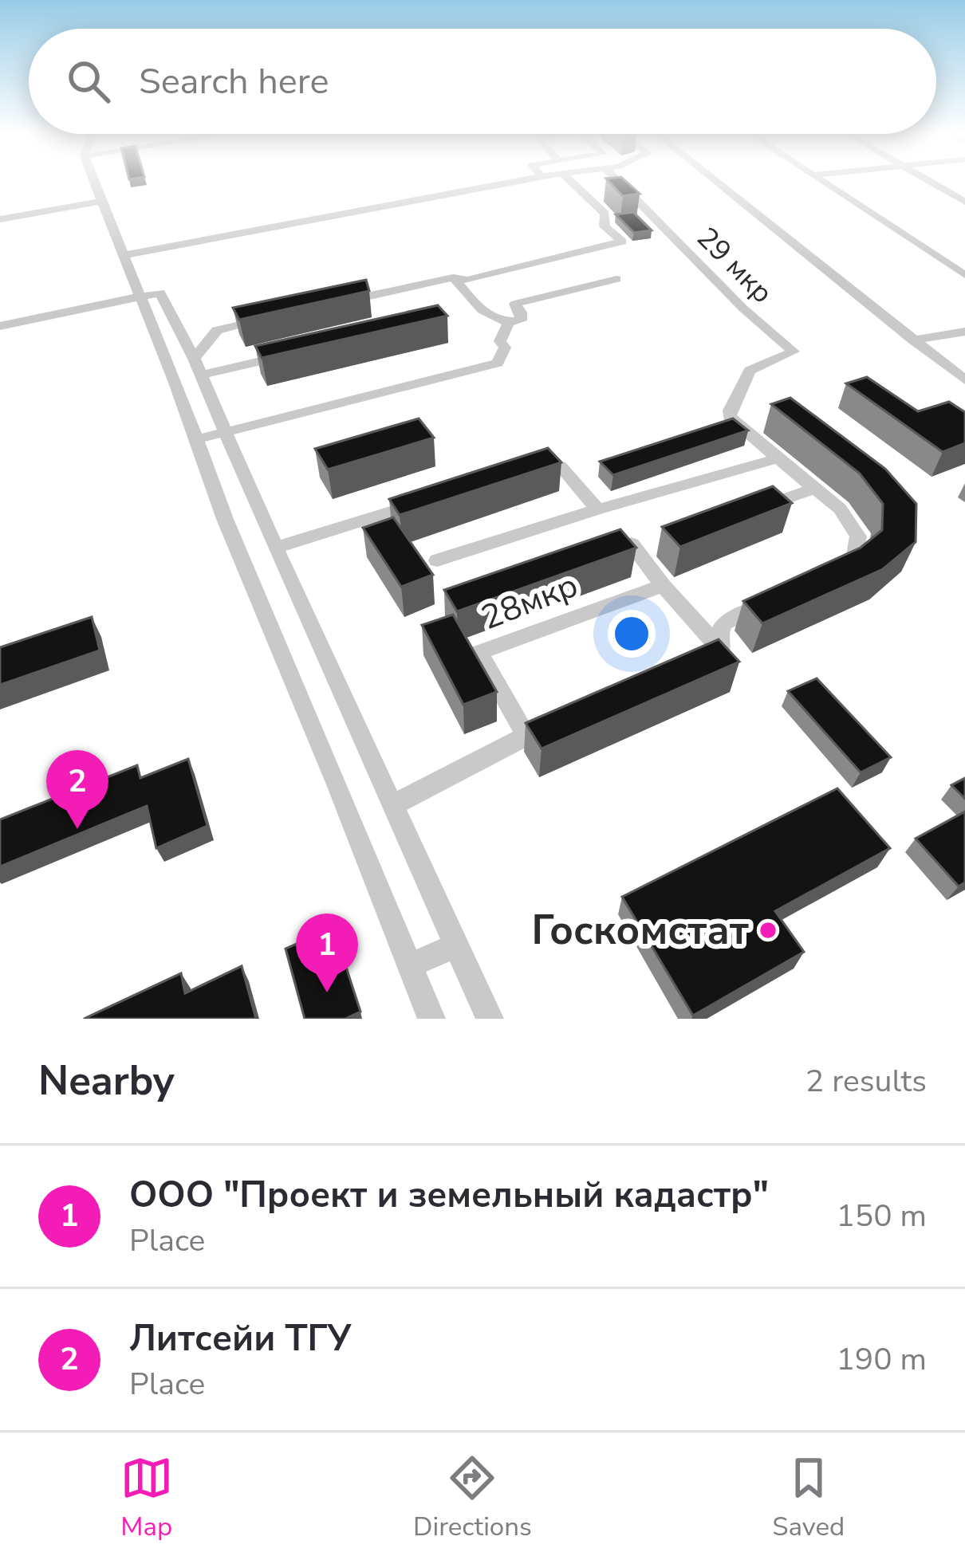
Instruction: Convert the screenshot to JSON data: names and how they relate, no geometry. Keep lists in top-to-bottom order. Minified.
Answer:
{"streets":{"street":["29 мкр","28мкр"]},"crossings":[["29 мкр","28мкр"]],"places":["Госкомстат"],"page":{"search":"Search here","pins":["2","1"],"heading":["Nearby","2 results"],"list":[{"mark":"1","name":"ООО \"Проект и земельный кадастр\"","note":"Place","value":"150 m"},{"mark":"2","name":"Литсейи ТГУ","note":"Place","value":"190 m"}],"nav":["Map","Directions","Saved"]}}
